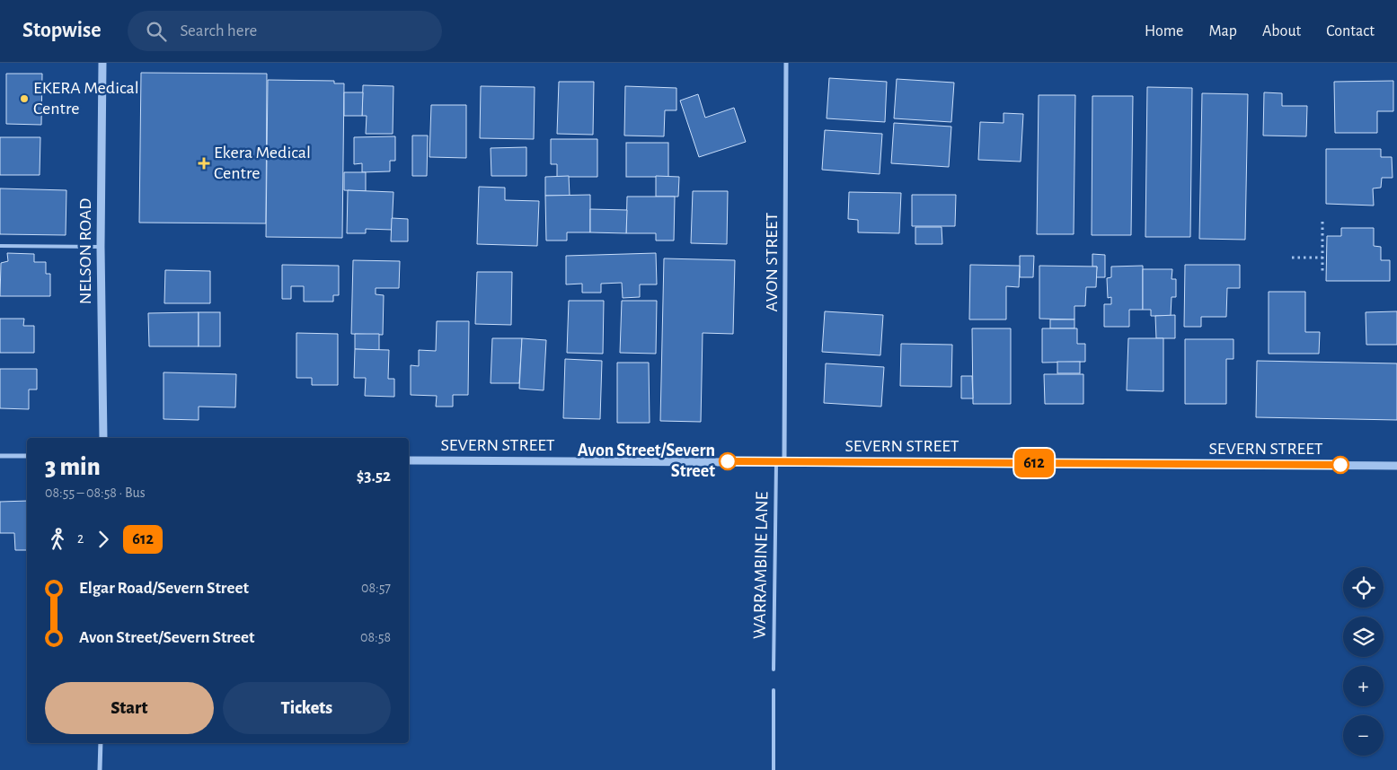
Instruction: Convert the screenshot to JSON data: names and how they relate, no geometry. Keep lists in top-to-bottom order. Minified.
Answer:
{"streets":{"street":["NELSON ROAD","AVON STREET","SEVERN STREET"],"lane":["WARRAMBINE LANE"]},"crossings":[["AVON STREET","SEVERN STREET"],["AVON STREET","WARRAMBINE LANE"],["SEVERN STREET","WARRAMBINE LANE"]],"places":{"other":["EKERA Medical Centre","Avon Street/Severn Street"],"health":["Ekera Medical Centre"]},"lines":["bus line 612"],"page":{"header":"Stopwise","search":"Search here","nav":["Home","Map","About","Contact"],"on_map":"612","heading":["3 min","08:55 – 08:58 · Bus","$3.52"],"legs":["2","612"],"list":[{"name":"Elgar Road/Severn Street","value":"08:57"},{"name":"Avon Street/Severn Street","value":"08:58"}],"map_buttons":["+","−"],"buttons":["Start","Tickets"]}}
